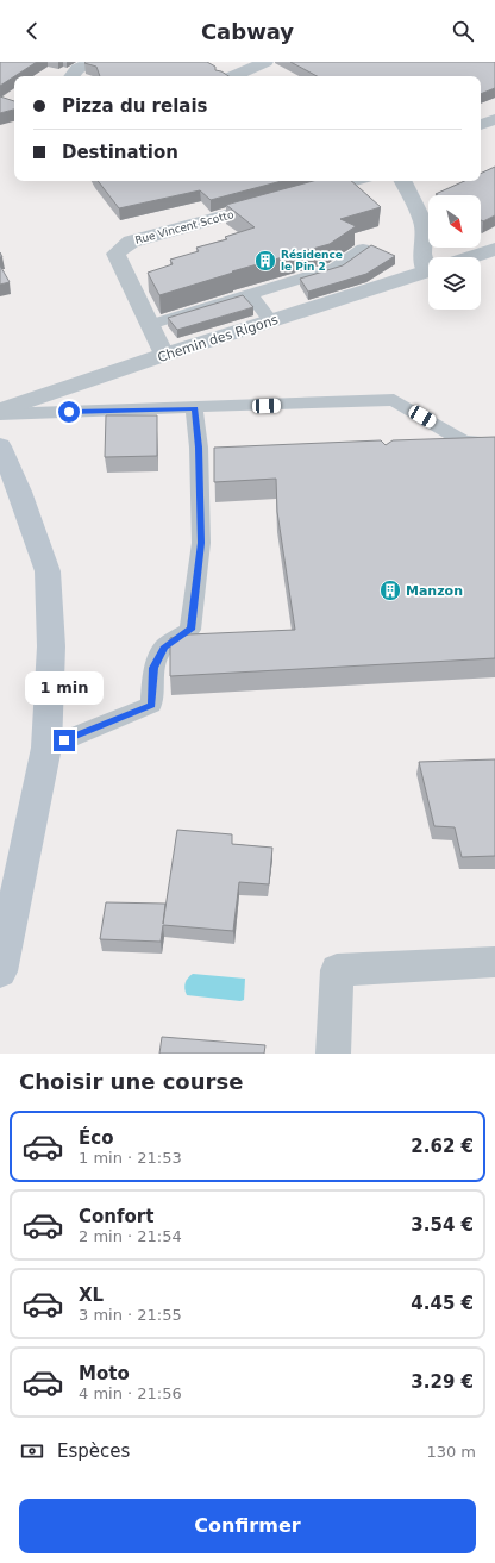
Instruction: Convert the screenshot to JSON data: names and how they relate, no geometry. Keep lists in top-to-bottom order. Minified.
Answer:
{"streets":{"street":["Rue Vincent Scotto","Chemin des Rigons"]},"crossings":[["Rue Vincent Scotto","Chemin des Rigons"]],"places":{"building":["Résidence le Pin 2","Manzon"]},"north":"bottom right","page":{"header":"Cabway","banner":["Pizza du relais","Destination"],"bubble":"1 min","heading":"Choisir une course","list":[{"name":"Éco","note":"1 min · 21:53","value":"2.62 €"},{"name":"Confort","note":"2 min · 21:54","value":"3.54 €"},{"name":"XL","note":"3 min · 21:55","value":"4.45 €"},{"name":"Moto","note":"4 min · 21:56","value":"3.29 €"}],"pay":["Espèces","130 m"],"buttons":"Confirmer"}}
